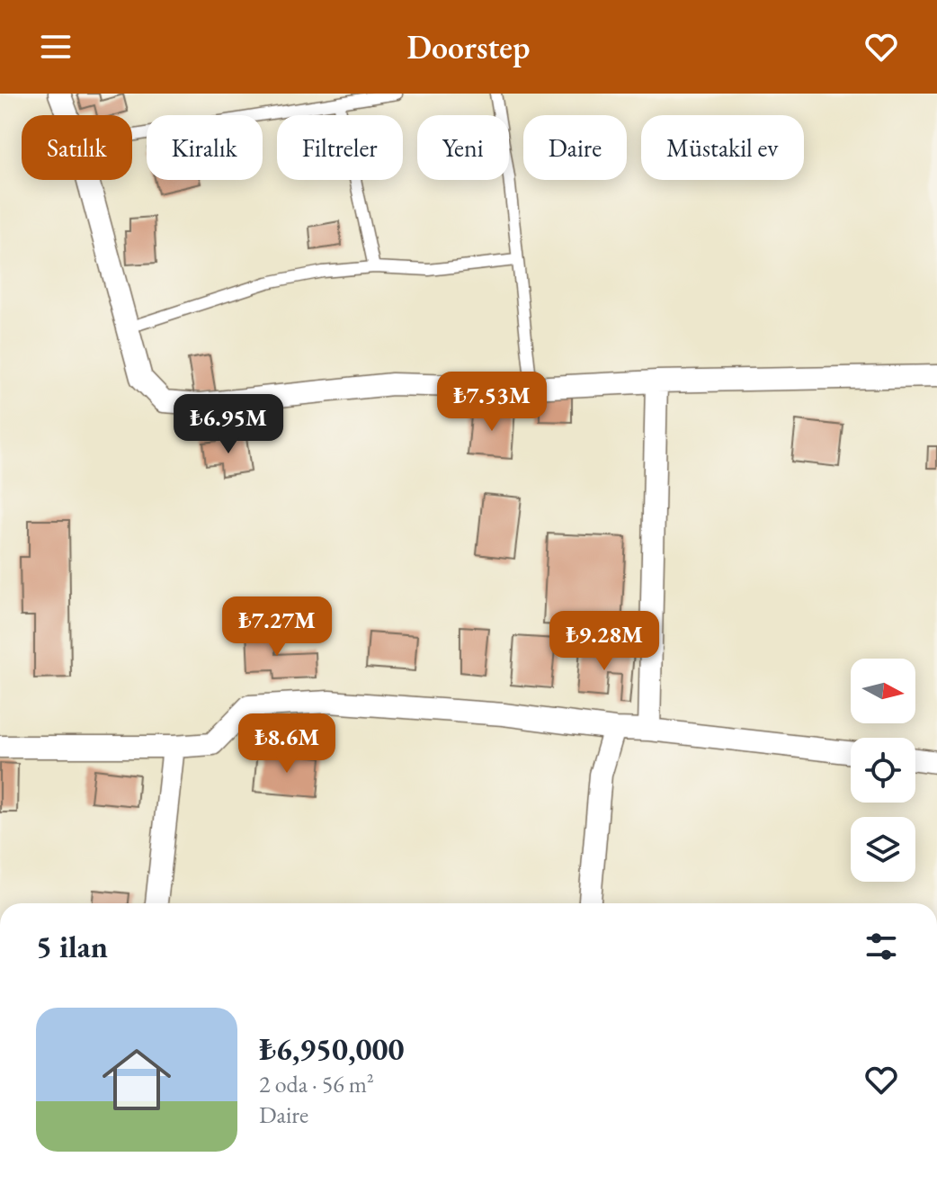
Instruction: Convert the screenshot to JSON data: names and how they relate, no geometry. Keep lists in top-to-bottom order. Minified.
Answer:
{"north":"right","page":{"header":"Doorstep","chip":["Satılık","Kiralık","Filtreler","Yeni","Daire","Müstakil ev"],"price":["₺7.53M","₺6.95M","₺7.27M","₺9.28M","₺8.6M"],"heading":"5 ilan","list":[{"name":"₺6,950,000","note":"2 oda · 56 m² · Daire"}]}}
